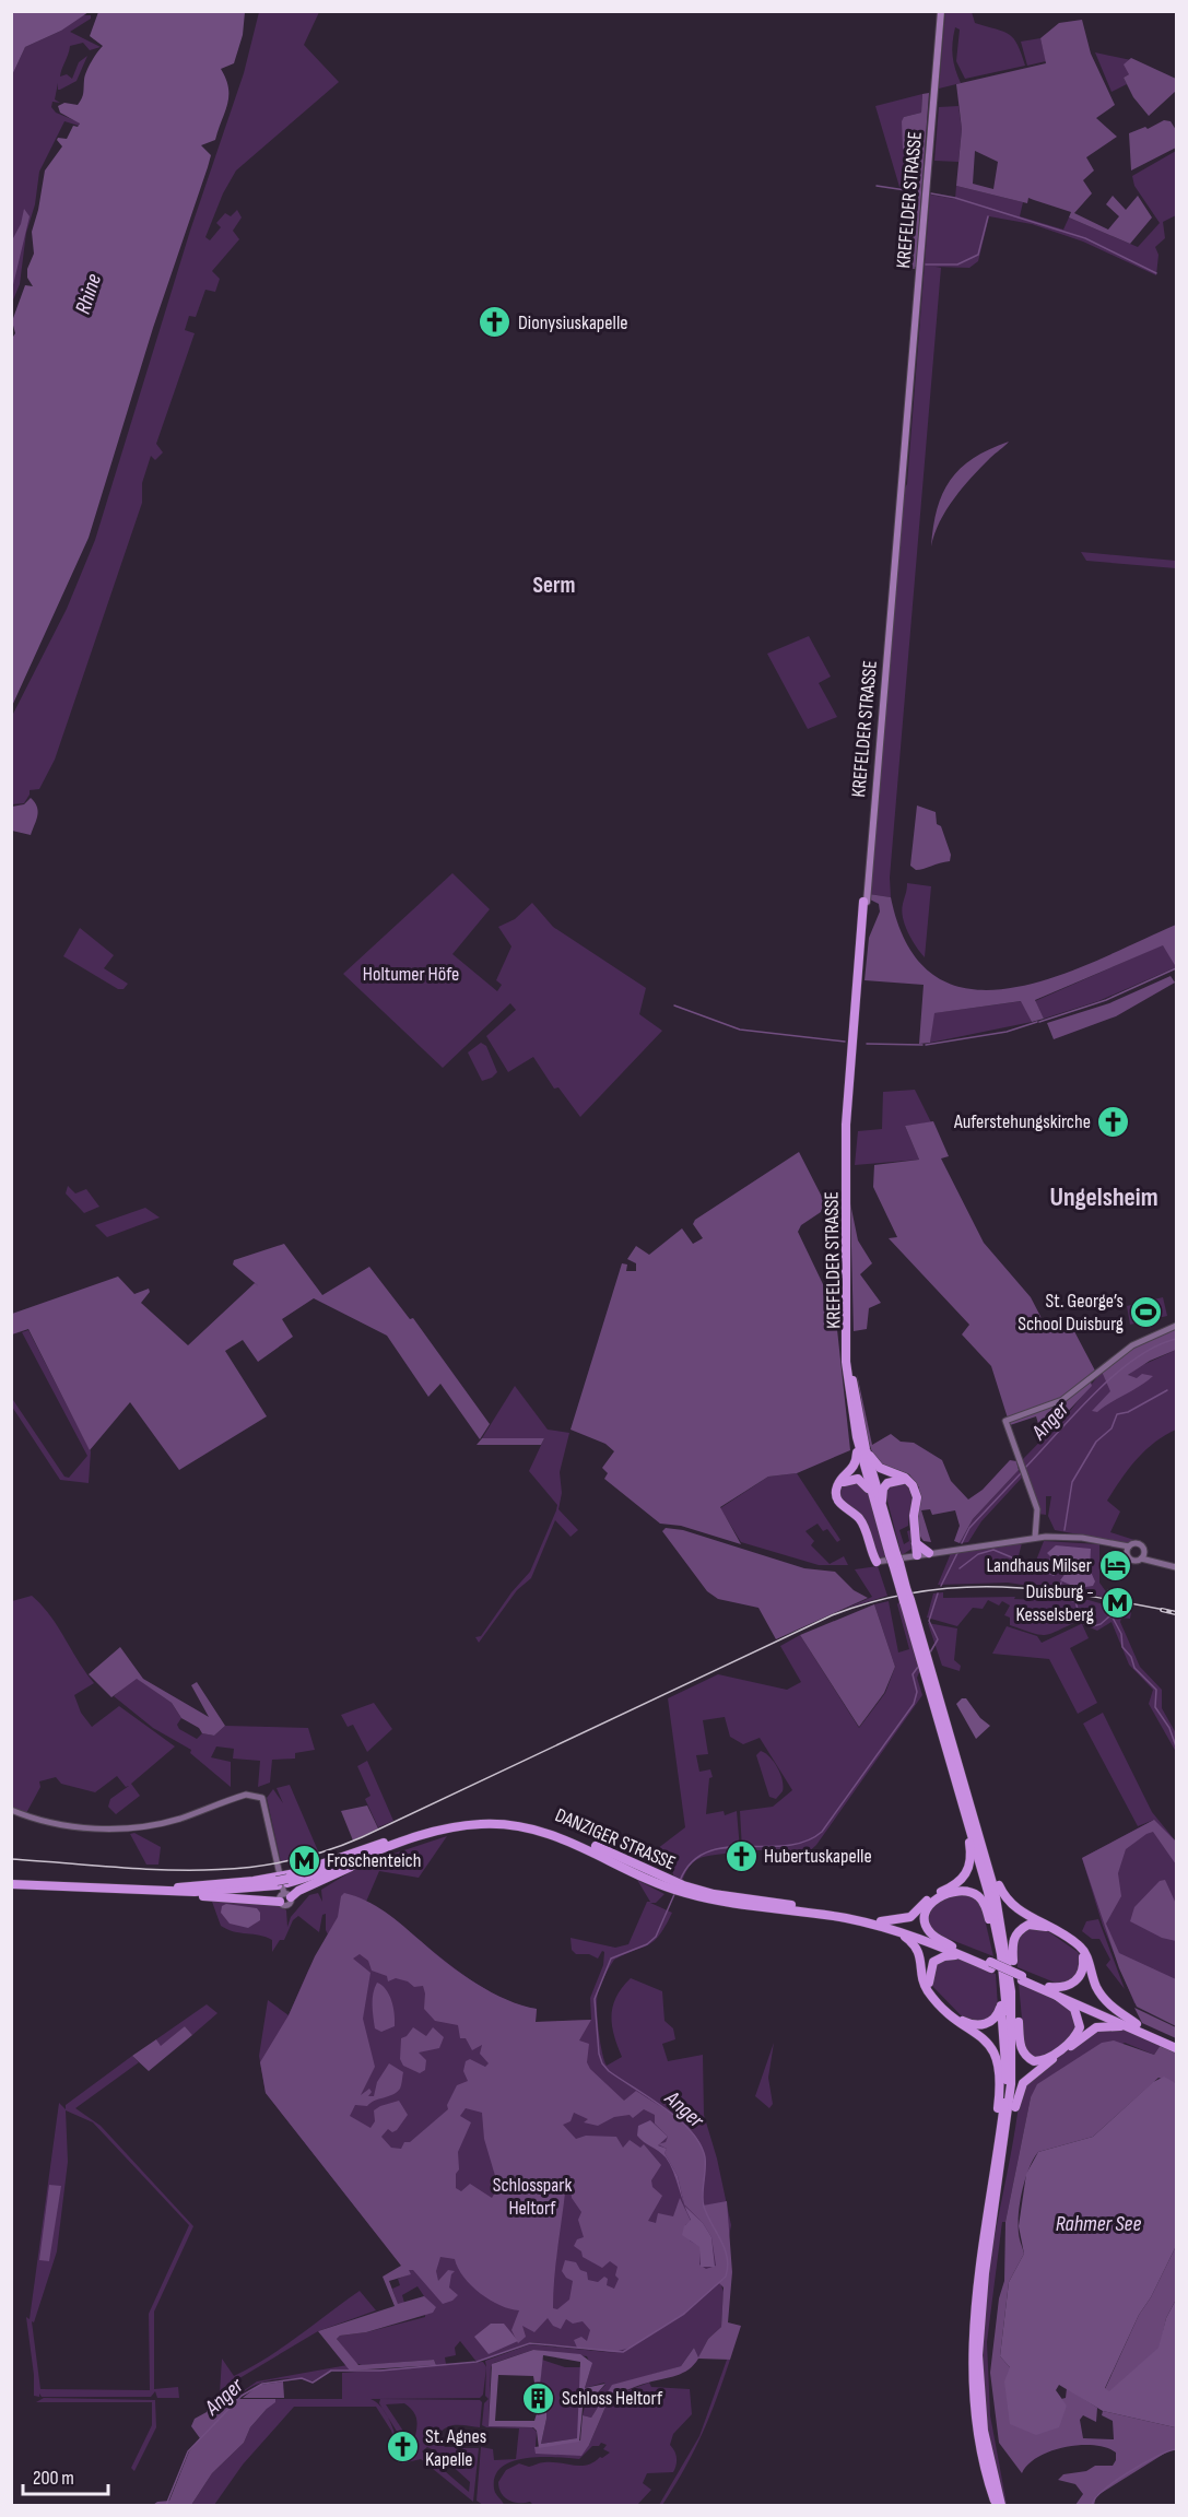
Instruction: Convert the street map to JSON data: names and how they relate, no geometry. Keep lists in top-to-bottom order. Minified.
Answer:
{"streets":{"highway":["KREFELDER STRASSE","DANZIGER STRASSE"]},"districts":["Serm","Ungelsheim"],"water":["Rhine","Anger","Rahmer See"],"parks":["Holtumer Höfe","Schlosspark Heltorf"],"places":{"church":["Dionysiuskapelle","Auferstehungskirche","Hubertuskapelle","St. Agnes Kapelle"],"sports":["St. George’s School Duisburg"],"hotel":["Landhaus Milser"],"metro station":["Duisburg - Kesselsberg","Froschenteich"],"building":["Schloss Heltorf"]},"scale_bar":"200 m"}
